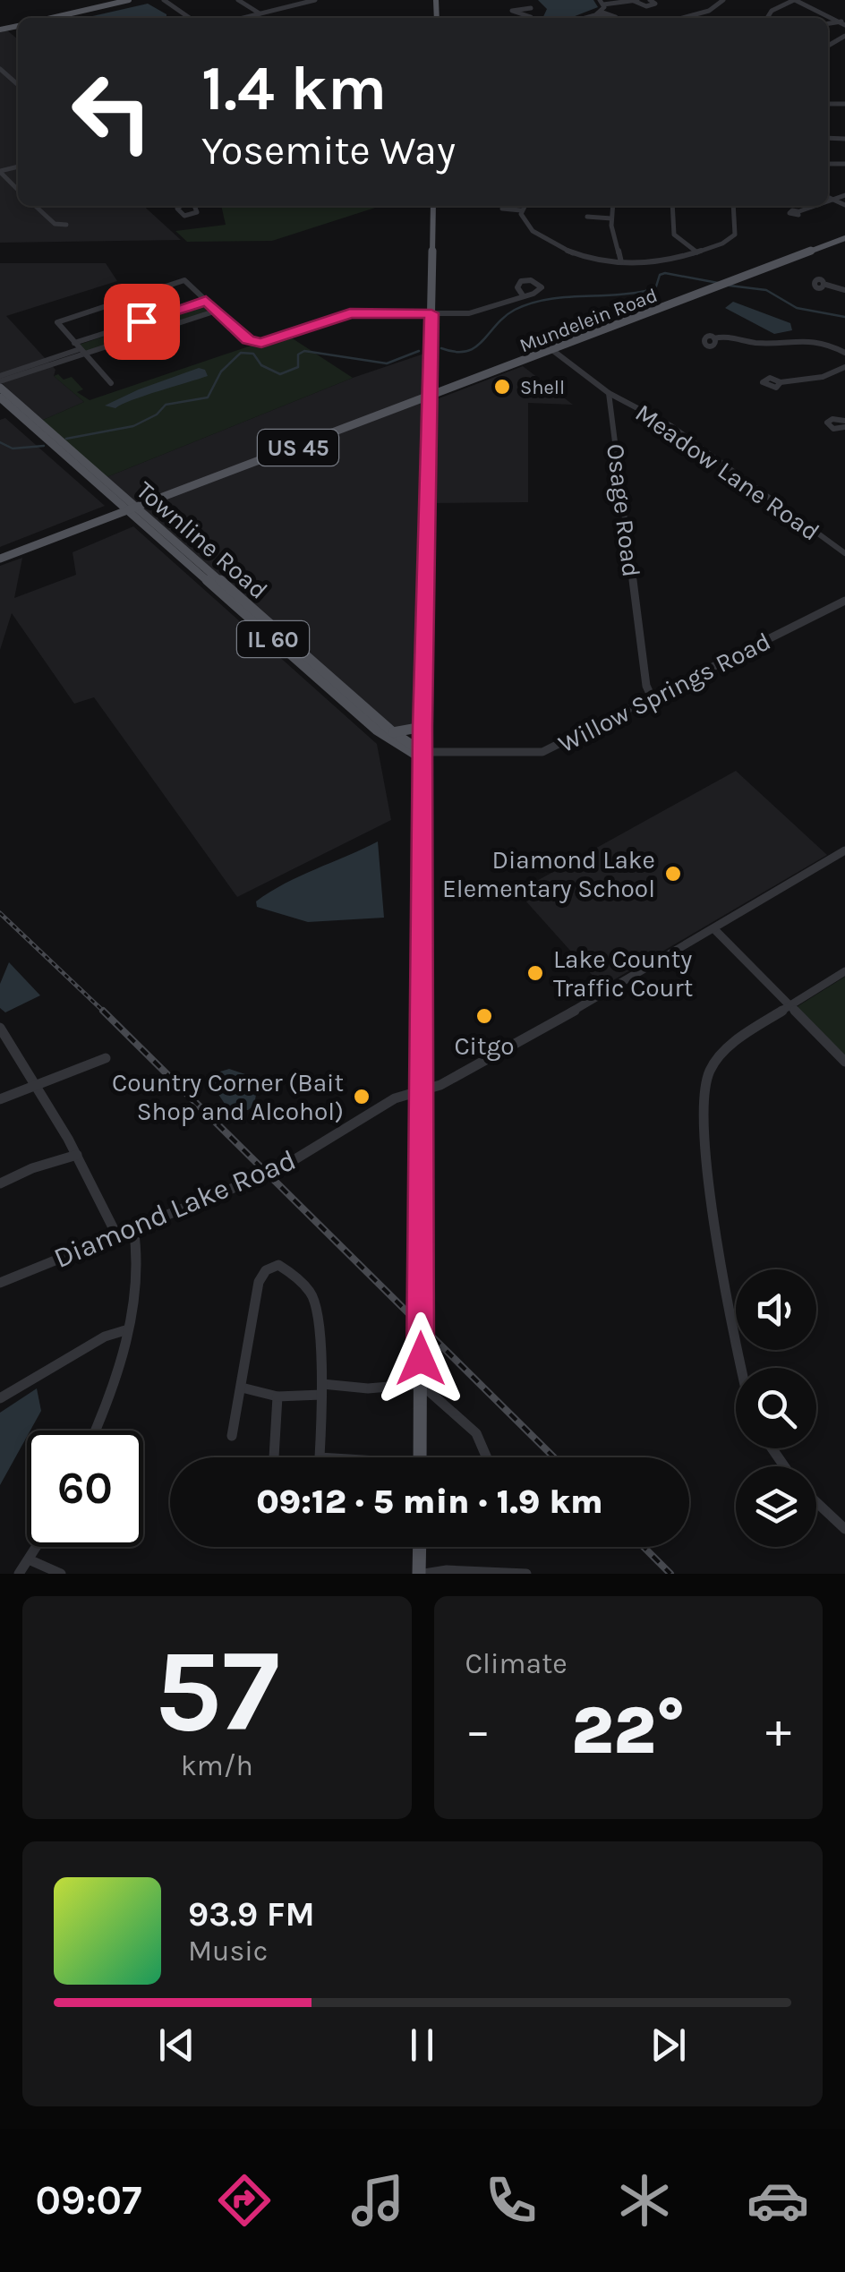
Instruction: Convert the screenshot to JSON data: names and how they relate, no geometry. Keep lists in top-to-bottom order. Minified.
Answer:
{"streets":{"main road":["Mundelein Road","US 45","Townline Road","IL 60"],"street":["Meadow Lane Road","Osage Road","Willow Springs Road","Diamond Lake Road"]},"crossings":[["Mundelein Road","US 45"],["US 45","Townline Road"],["Meadow Lane Road","Osage Road"],["Osage Road","Willow Springs Road"],["Townline Road","Willow Springs Road"]],"places":["Shell","Diamond Lake Elementary School","Lake County Traffic Court","Citgo","Country Corner (Bait Shop and Alcohol)"],"page":{"turn":["1.4 km","Yosemite Way"],"limit":"60","trip":"09:12 · 5 min · 1.9 km","tile":[["57","km/h"],"Climate"],"heat":["−","22°","+"],"song":["93.9 FM","Music"],"tabs":"09:07"}}
